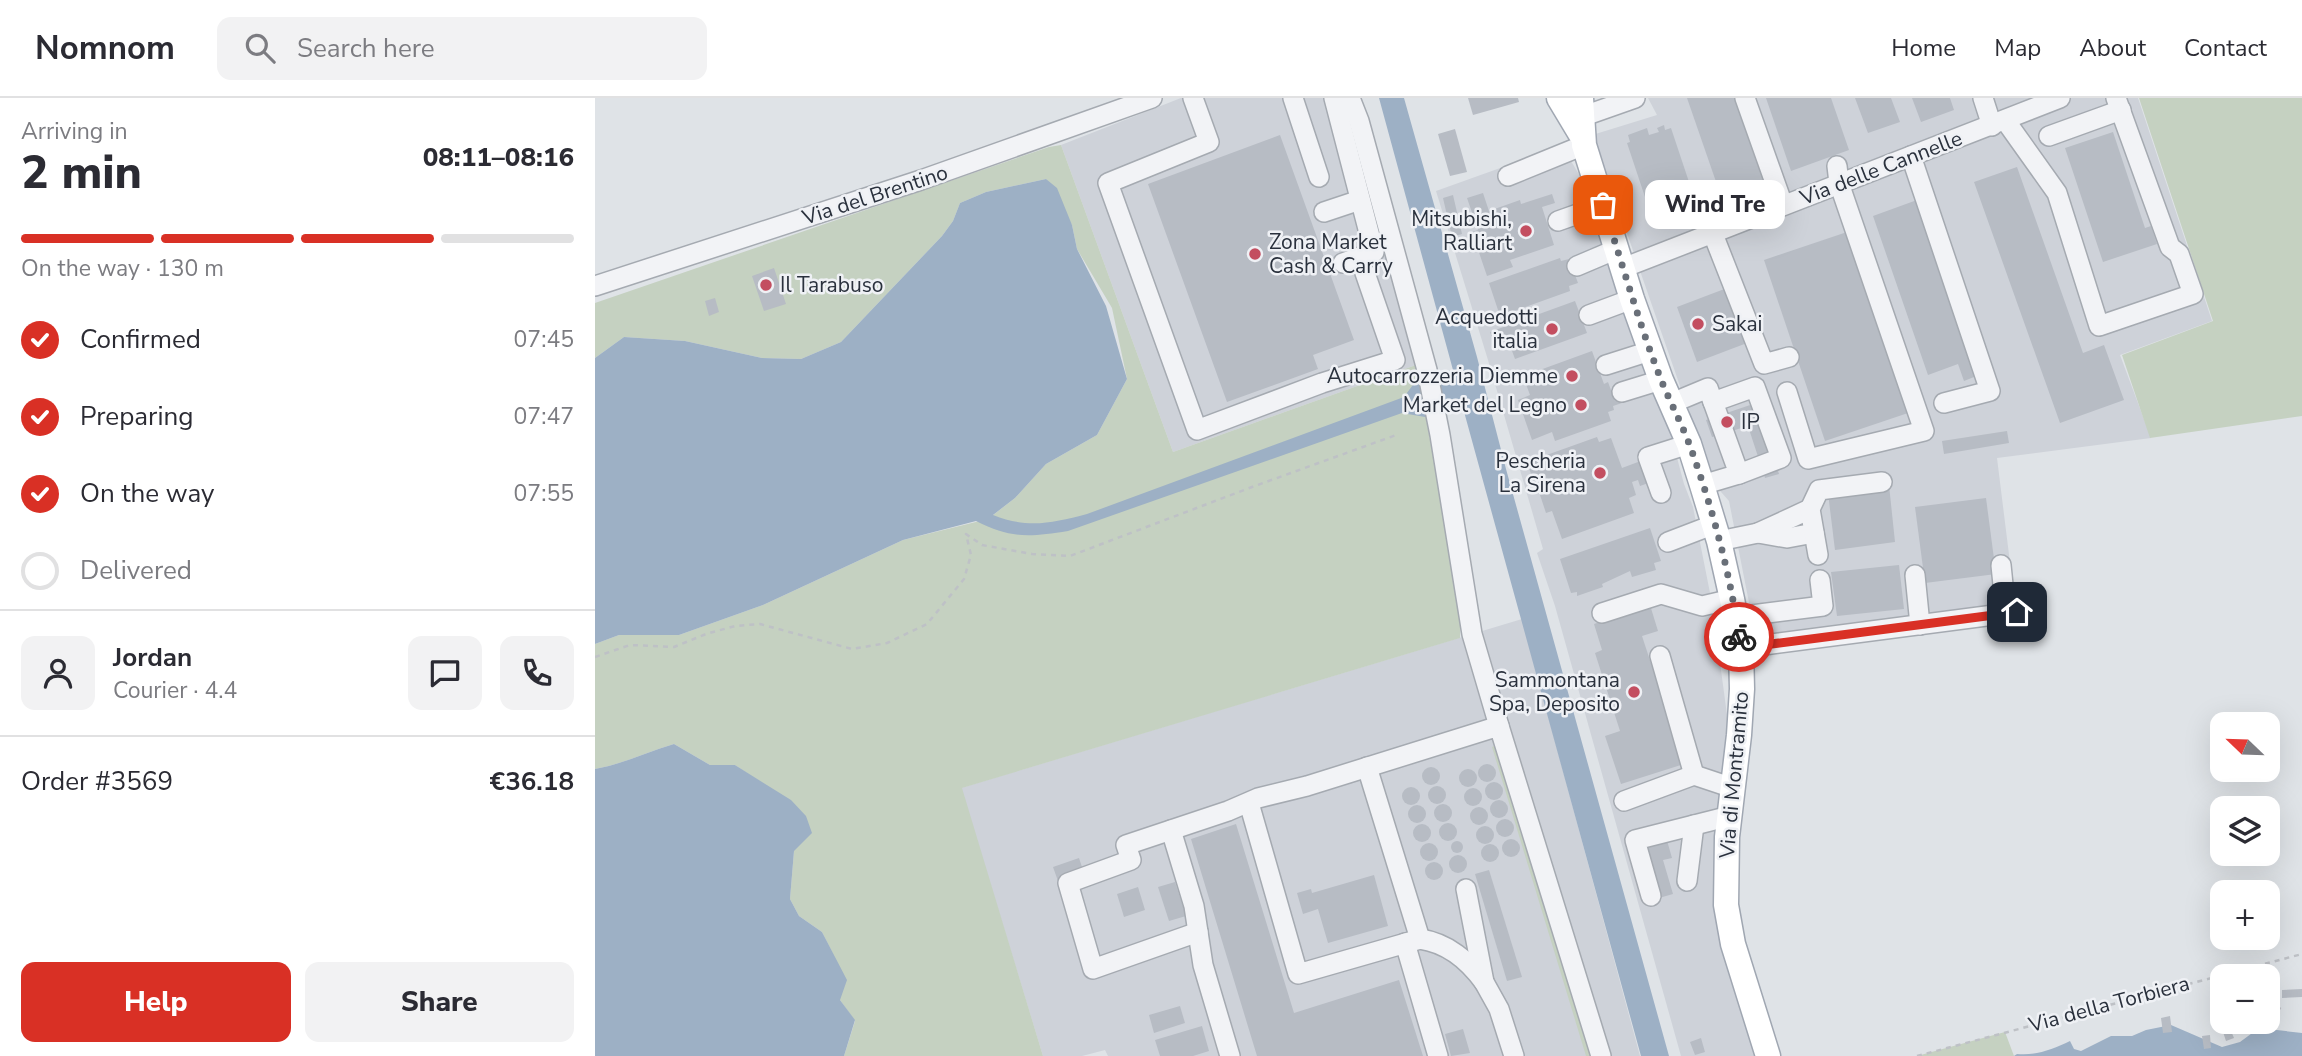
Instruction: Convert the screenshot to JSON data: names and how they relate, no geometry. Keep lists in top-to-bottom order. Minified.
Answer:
{"streets":{"main road":["Via di Montramito"],"street":["Via delle Cannelle","Via del Brentino"],"path":["Via della Torbiera"]},"crossings":[["Via delle Cannelle","Via di Montramito"]],"places":["Wind Tre","Mitsubishi, Ralliart","Zona Market Cash & Carry","Il Tarabuso","Sakai","Acquedotti italia","Autocarrozzeria Diemme","Market del Legno","IP","Pescheria La Sirena","Sammontana Spa, Deposito"],"north":"top left","page":{"header":"Nomnom","search":"Search here","nav":["Home","Map","About","Contact"],"heading":["2 min","Arriving in","08:11–08:16"],"panel":["Jordan","Courier · 4.4","Order #3569","€36.18"],"bubble":"Wind Tre","bar":"On the way · 130 m","list":[["Confirmed","07:45"],["Preparing","07:47"],["On the way","07:55"],"Delivered"],"map_buttons":["+","−"],"buttons":["Help","Share"]}}
